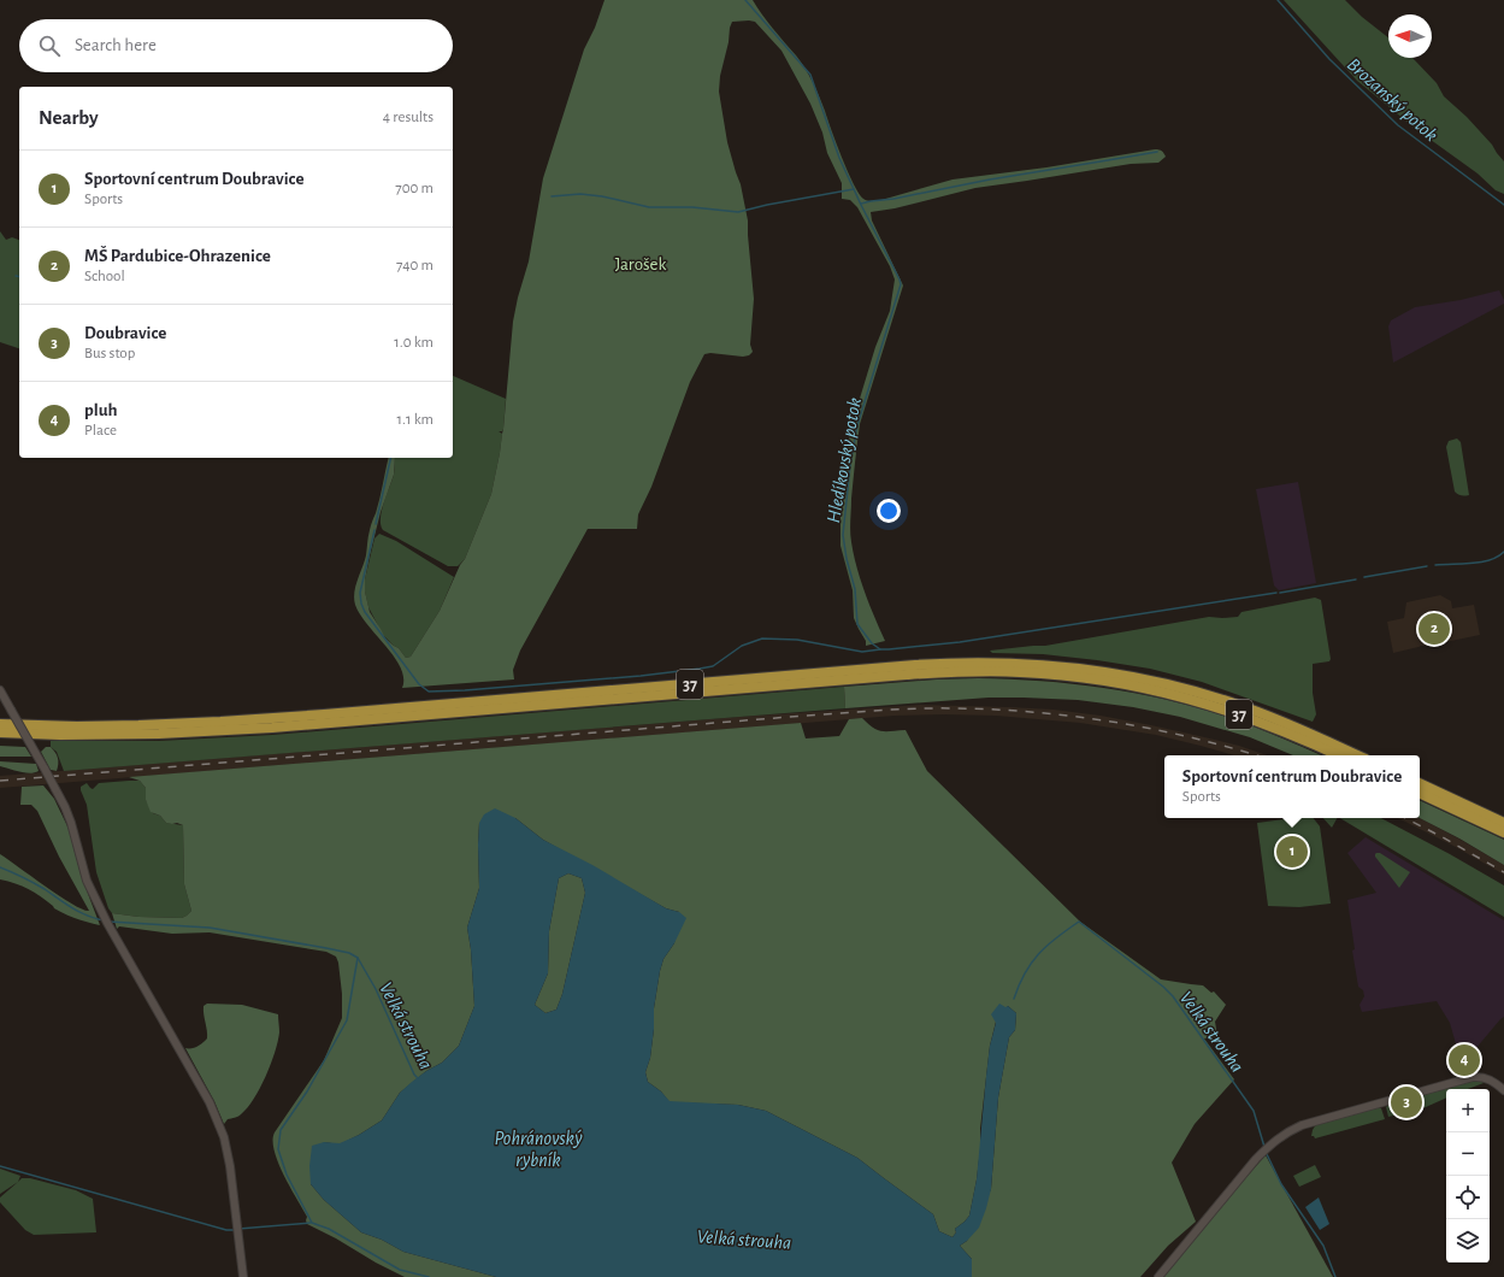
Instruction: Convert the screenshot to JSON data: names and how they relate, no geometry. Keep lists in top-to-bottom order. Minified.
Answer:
{"streets":{"highway":["37"]},"water":["Brozanský potok","Hledíkovský potok","Velká strouha","Pohránovský rybník"],"parks":["Jarošek"],"north":"left","page":{"search":"Search here","heading":["Nearby","4 results"],"list":[{"mark":"1","name":"Sportovní centrum Doubravice","note":"Sports","value":"700 m"},{"mark":"2","name":"MŠ Pardubice-Ohrazenice","note":"School","value":"740 m"},{"mark":"3","name":"Doubravice","note":"Bus stop","value":"1.0 km"},{"mark":"4","name":"pluh","note":"Place","value":"1.1 km"}],"pins":["2","1","4","3"],"popup":["Sportovní centrum Doubravice","Sports"],"map_buttons":["+","−"]}}
